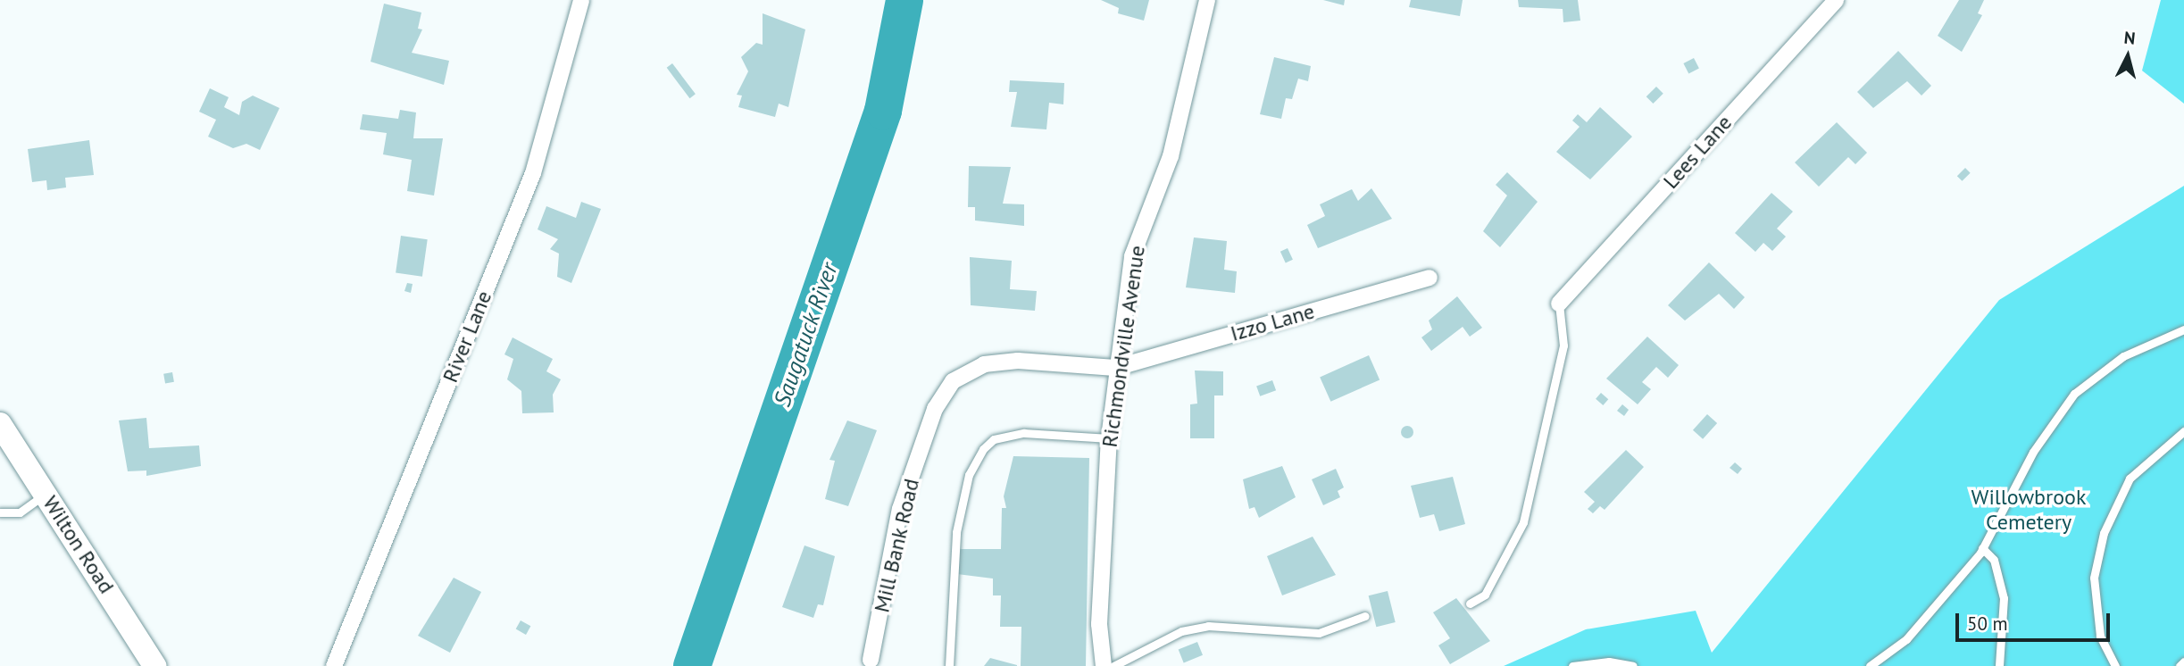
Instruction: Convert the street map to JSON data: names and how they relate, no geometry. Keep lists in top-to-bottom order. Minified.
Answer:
{"streets":{"main road":["Wilton Road"],"street":["Lees Lane","Izzo Lane","River Lane","Richmondville Avenue","Mill Bank Road"]},"crossings":[["Izzo Lane","Richmondville Avenue"],["Izzo Lane","Mill Bank Road"],["Richmondville Avenue","Mill Bank Road"]],"water":["Saugatuck River"],"parks":["Willowbrook Cemetery"],"scale_bar":"50 m","north":"top"}
